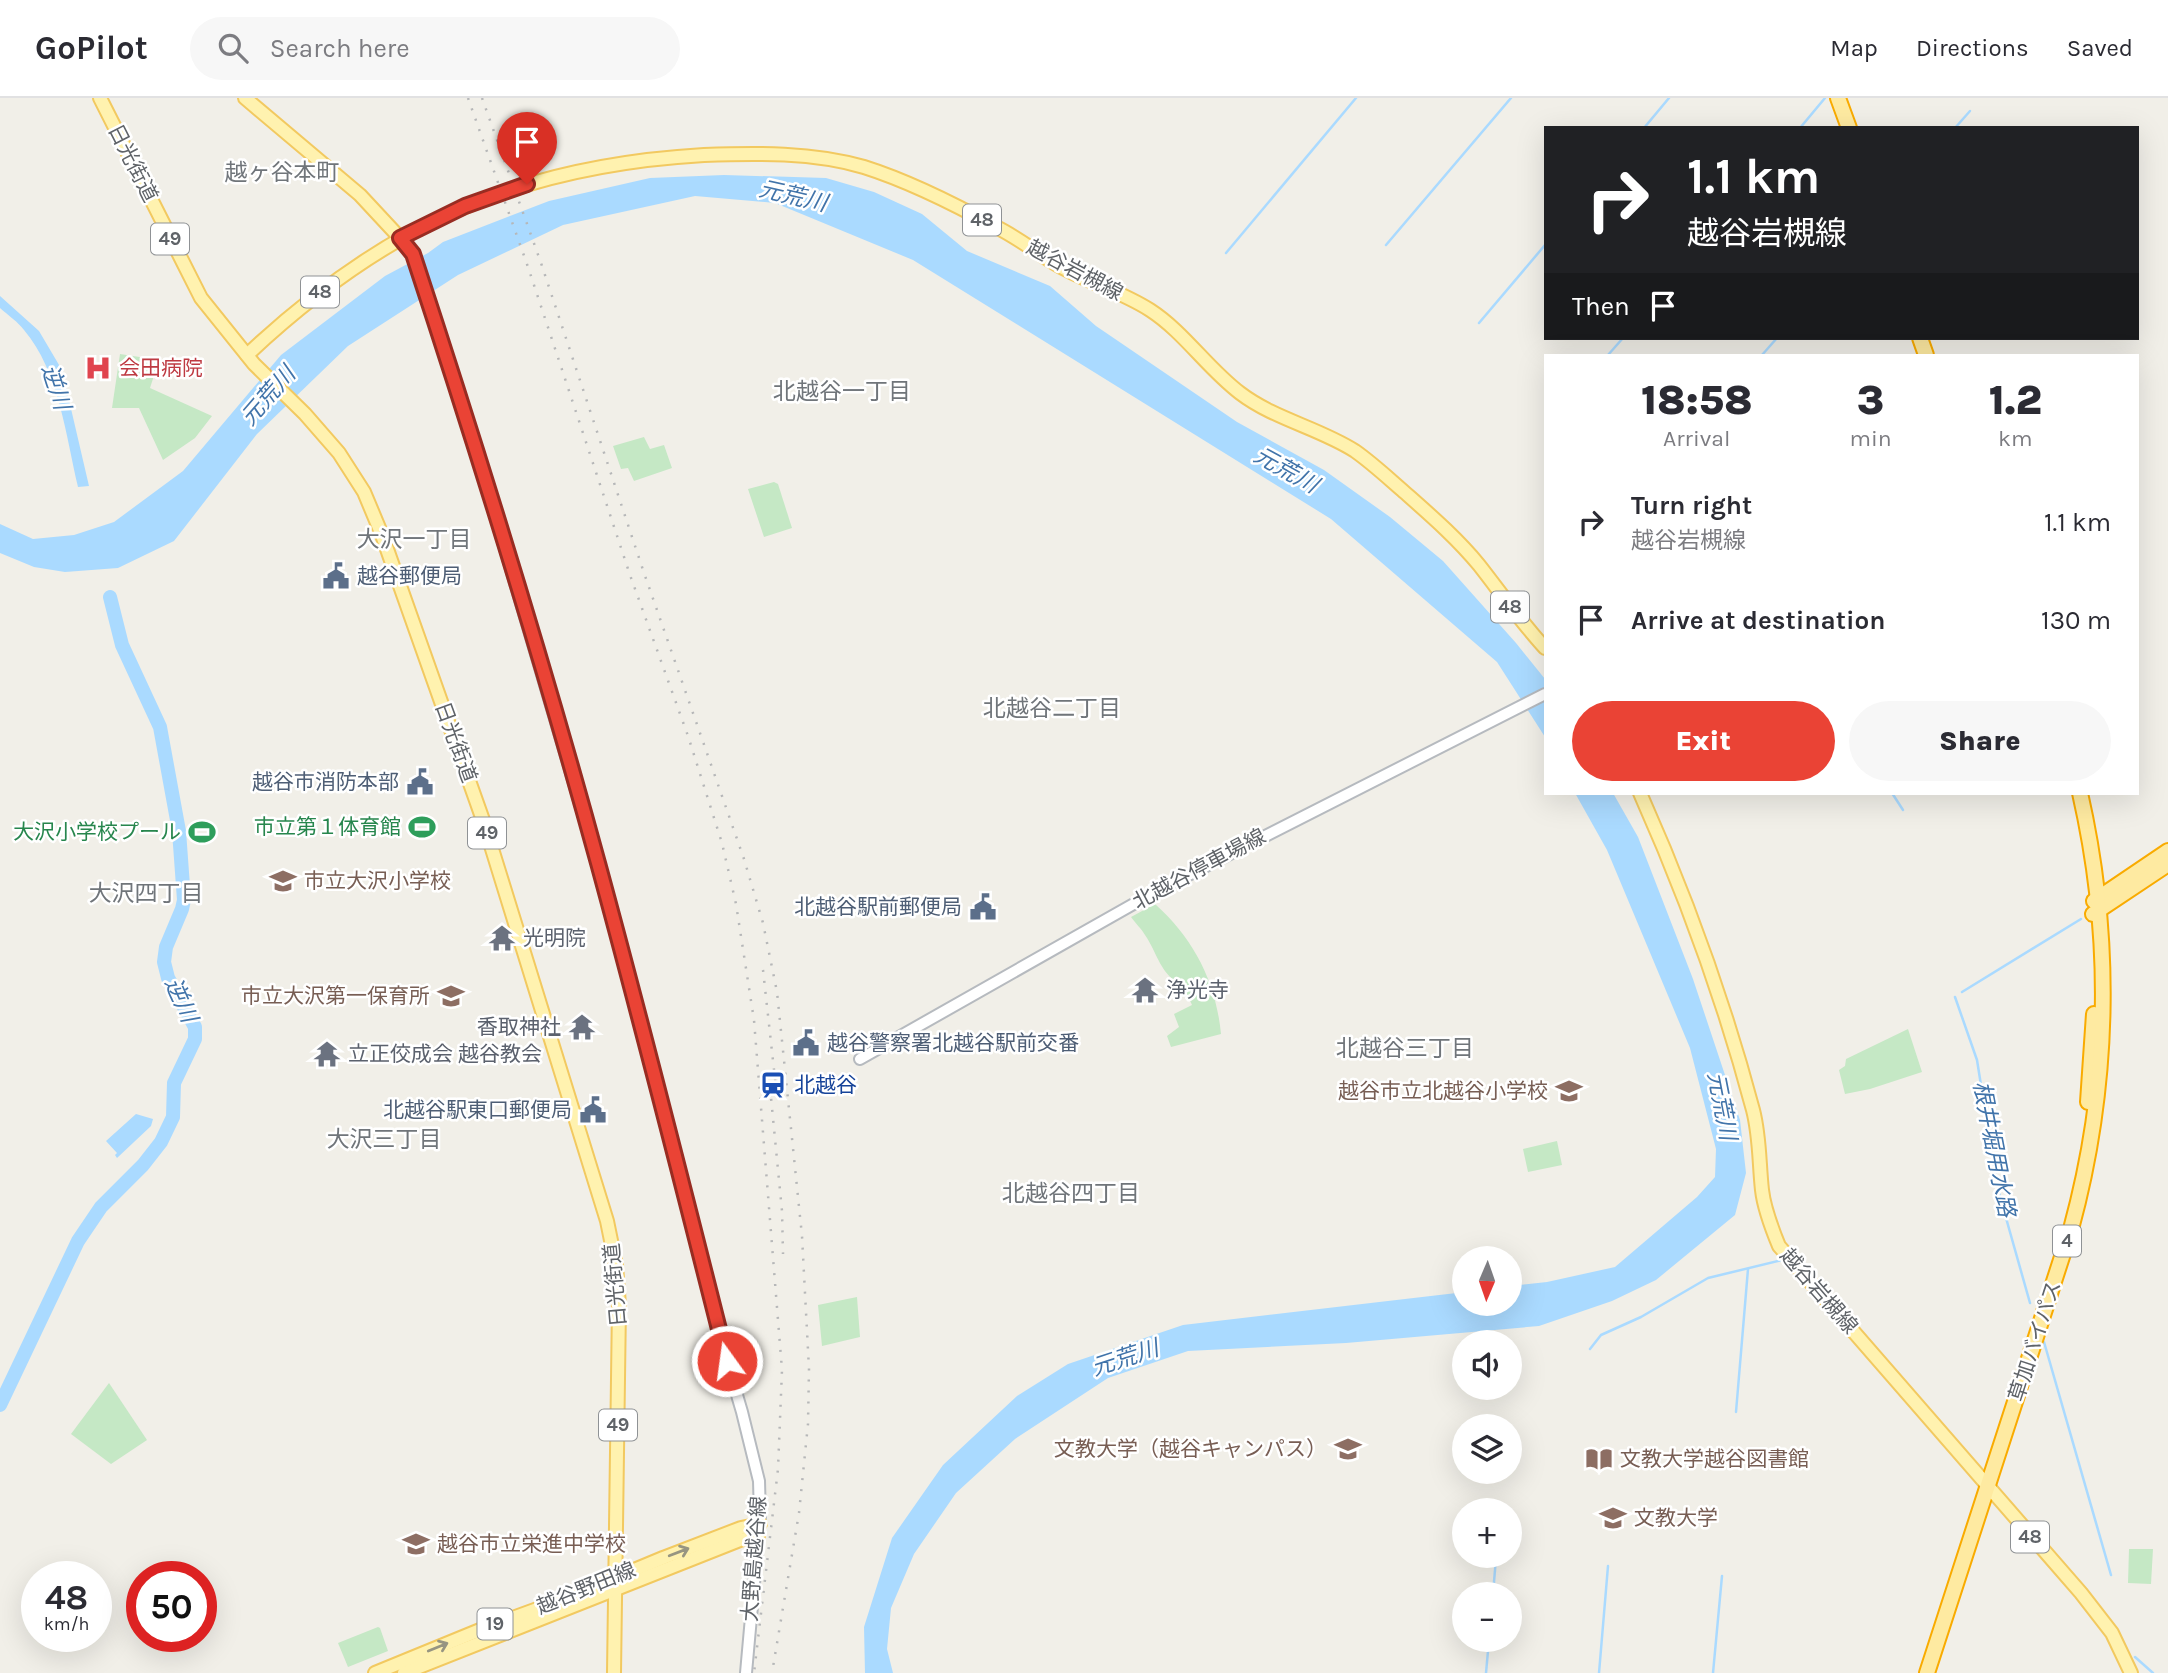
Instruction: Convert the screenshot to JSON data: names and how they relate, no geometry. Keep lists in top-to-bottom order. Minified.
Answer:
{"streets":{"highway":["4","草加バイパス"],"main road":["日光街道","48","49","越谷岩槻線","北越谷停車場線","大野島越谷線","越谷野田線","19"]},"crossings":[["日光街道","越谷岩槻線"],["日光街道","越谷野田線"],["越谷岩槻線","草加バイパス"],["越谷岩槻線","大野島越谷線"],["大野島越谷線","越谷野田線"]],"districts":["越ヶ谷本町","北越谷一丁目","大沢一丁目","北越谷二丁目","大沢四丁目","北越谷三丁目","大沢三丁目","北越谷四丁目"],"water":["元荒川","逆川","根井堀用水路"],"places":{"hospital":["会田病院"],"public building":["越谷郵便局","越谷市消防本部","北越谷駅前郵便局","越谷警察署北越谷駅前交番","北越谷駅東口郵便局"],"sports":["市立第１体育館","大沢小学校プール"],"school or university":["市立大沢小学校","市立大沢第一保育所","越谷市立北越谷小学校","文教大学（越谷キャンパス）","文教大学","越谷市立栄進中学校"],"temple":["光明院","浄光寺","香取神社","立正佼成会 越谷教会"],"station":["北越谷"],"library":["文教大学越谷図書館"]},"north":"bottom","page":{"header":"GoPilot","search":"Search here","nav":["Map","Directions","Saved"],"turn":["1.1 km","越谷岩槻線"],"then":"Then","eta":["18:58","Arrival","3","min","1.2","km"],"list":[{"name":"Turn right","note":"越谷岩槻線","value":"1.1 km"},{"name":"Arrive at destination","value":"130 m"}],"buttons":["Exit","Share"],"map_buttons":["+","−"],"speed":"48 km/h","limit":"50"}}
